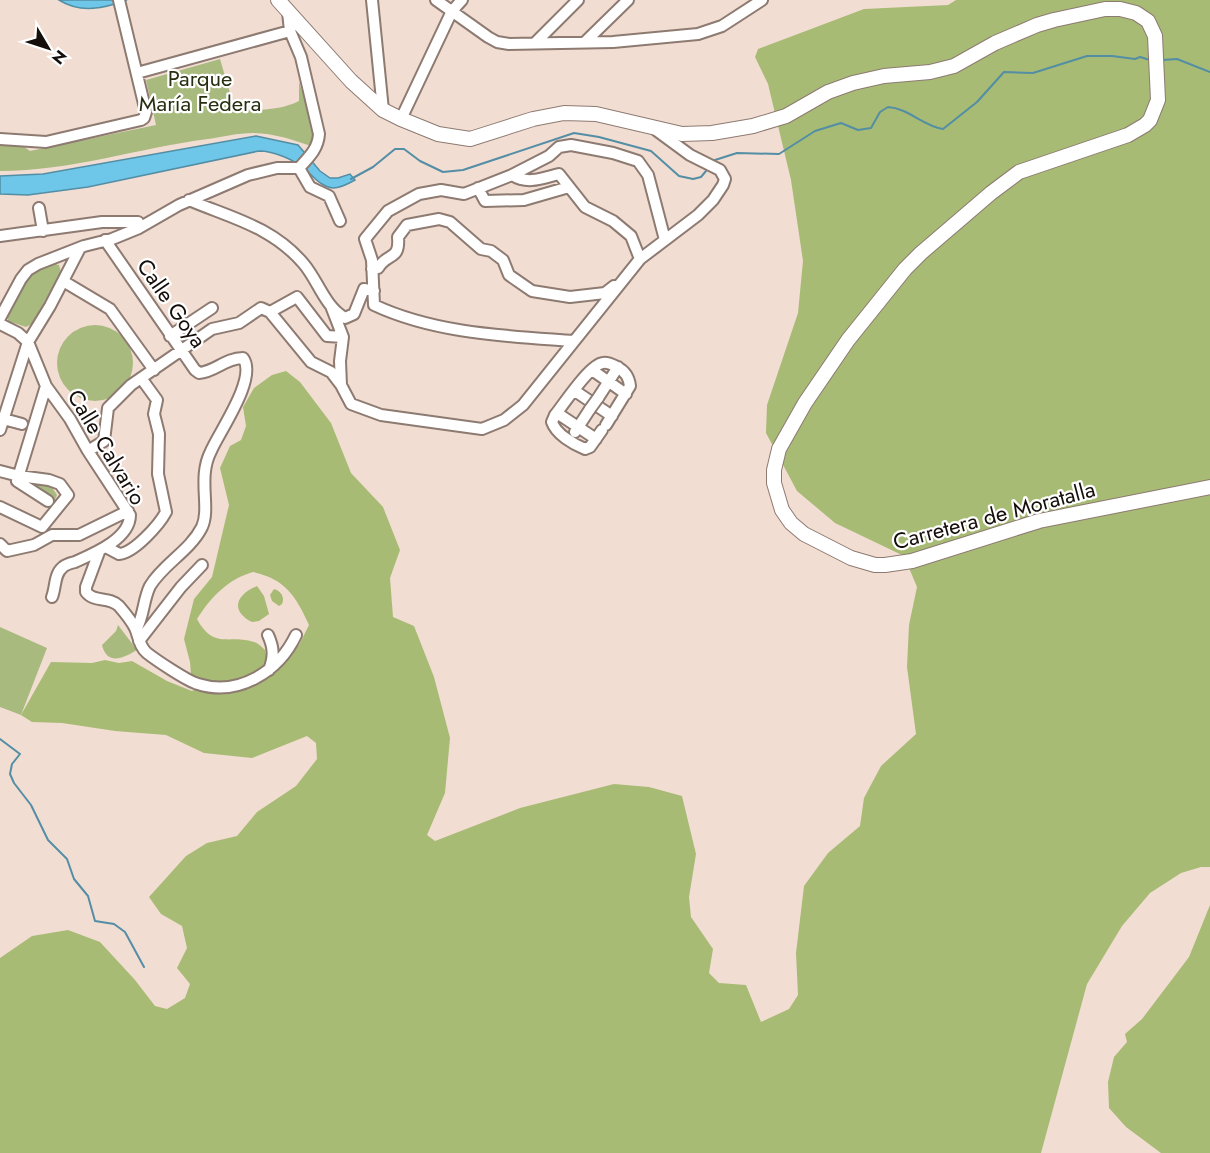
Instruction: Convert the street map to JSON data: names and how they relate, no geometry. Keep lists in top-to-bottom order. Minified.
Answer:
{"streets":{"main road":["Carretera de Moratalla"],"street":["Calle Goya","Calle Calvario"]},"parks":["Parque María Federa"],"north":"bottom right"}
